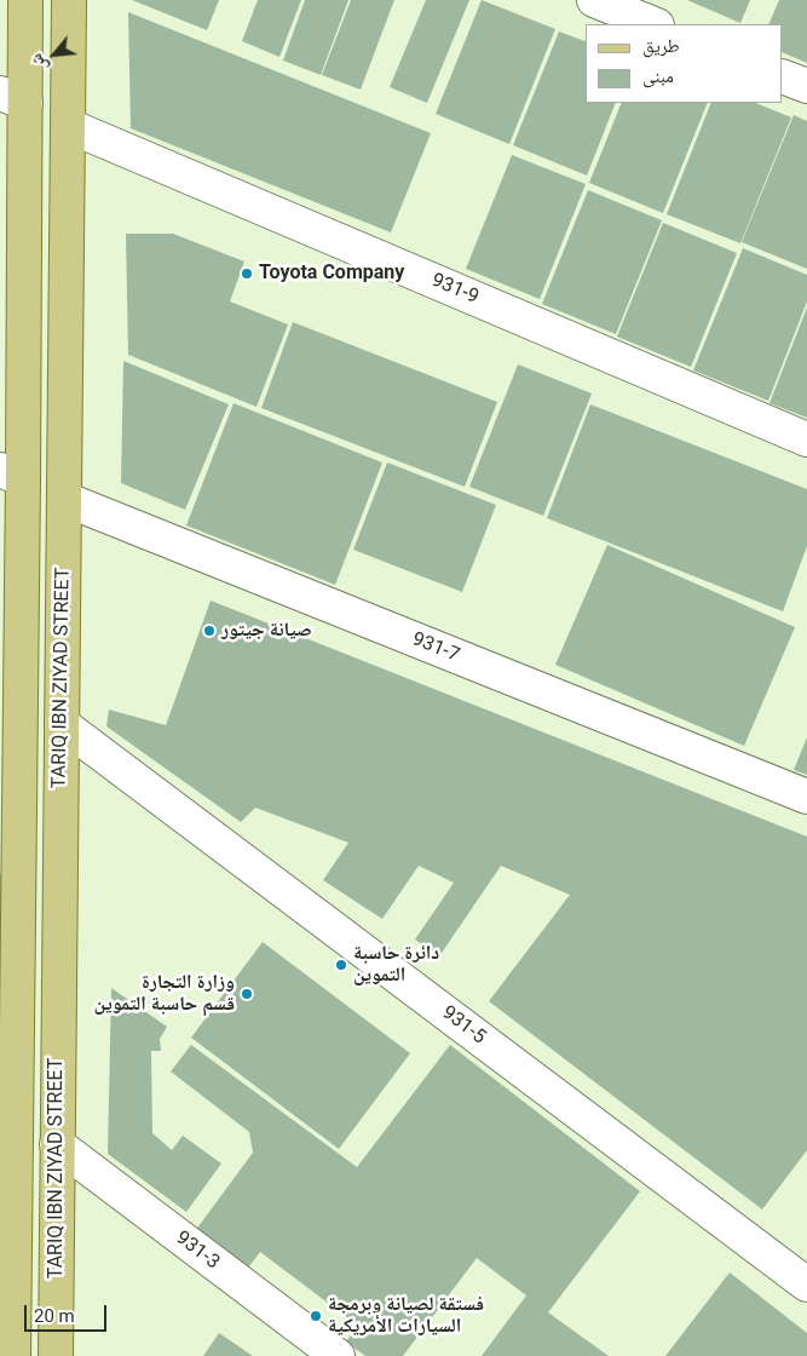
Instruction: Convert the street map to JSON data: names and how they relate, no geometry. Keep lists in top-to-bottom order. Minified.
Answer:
{"streets":{"main road":["TARIQ IBN ZIYAD STREET"],"street":["931-9","931-7","931-5","931-3"]},"crossings":[["931-9","TARIQ IBN ZIYAD STREET"],["931-7","TARIQ IBN ZIYAD STREET"],["TARIQ IBN ZIYAD STREET","931-5"],["TARIQ IBN ZIYAD STREET","931-3"]],"places":["Toyota Company","صيانة جيتور","دائرة حاسبة التموين","وزارة التجارة قسم حاسبة التموين","فستقة لصيانة وبرمجة السيارات الأمريكية"],"legend":["طريق","مبنى"],"scale_bar":"20 m","north":"bottom left"}
